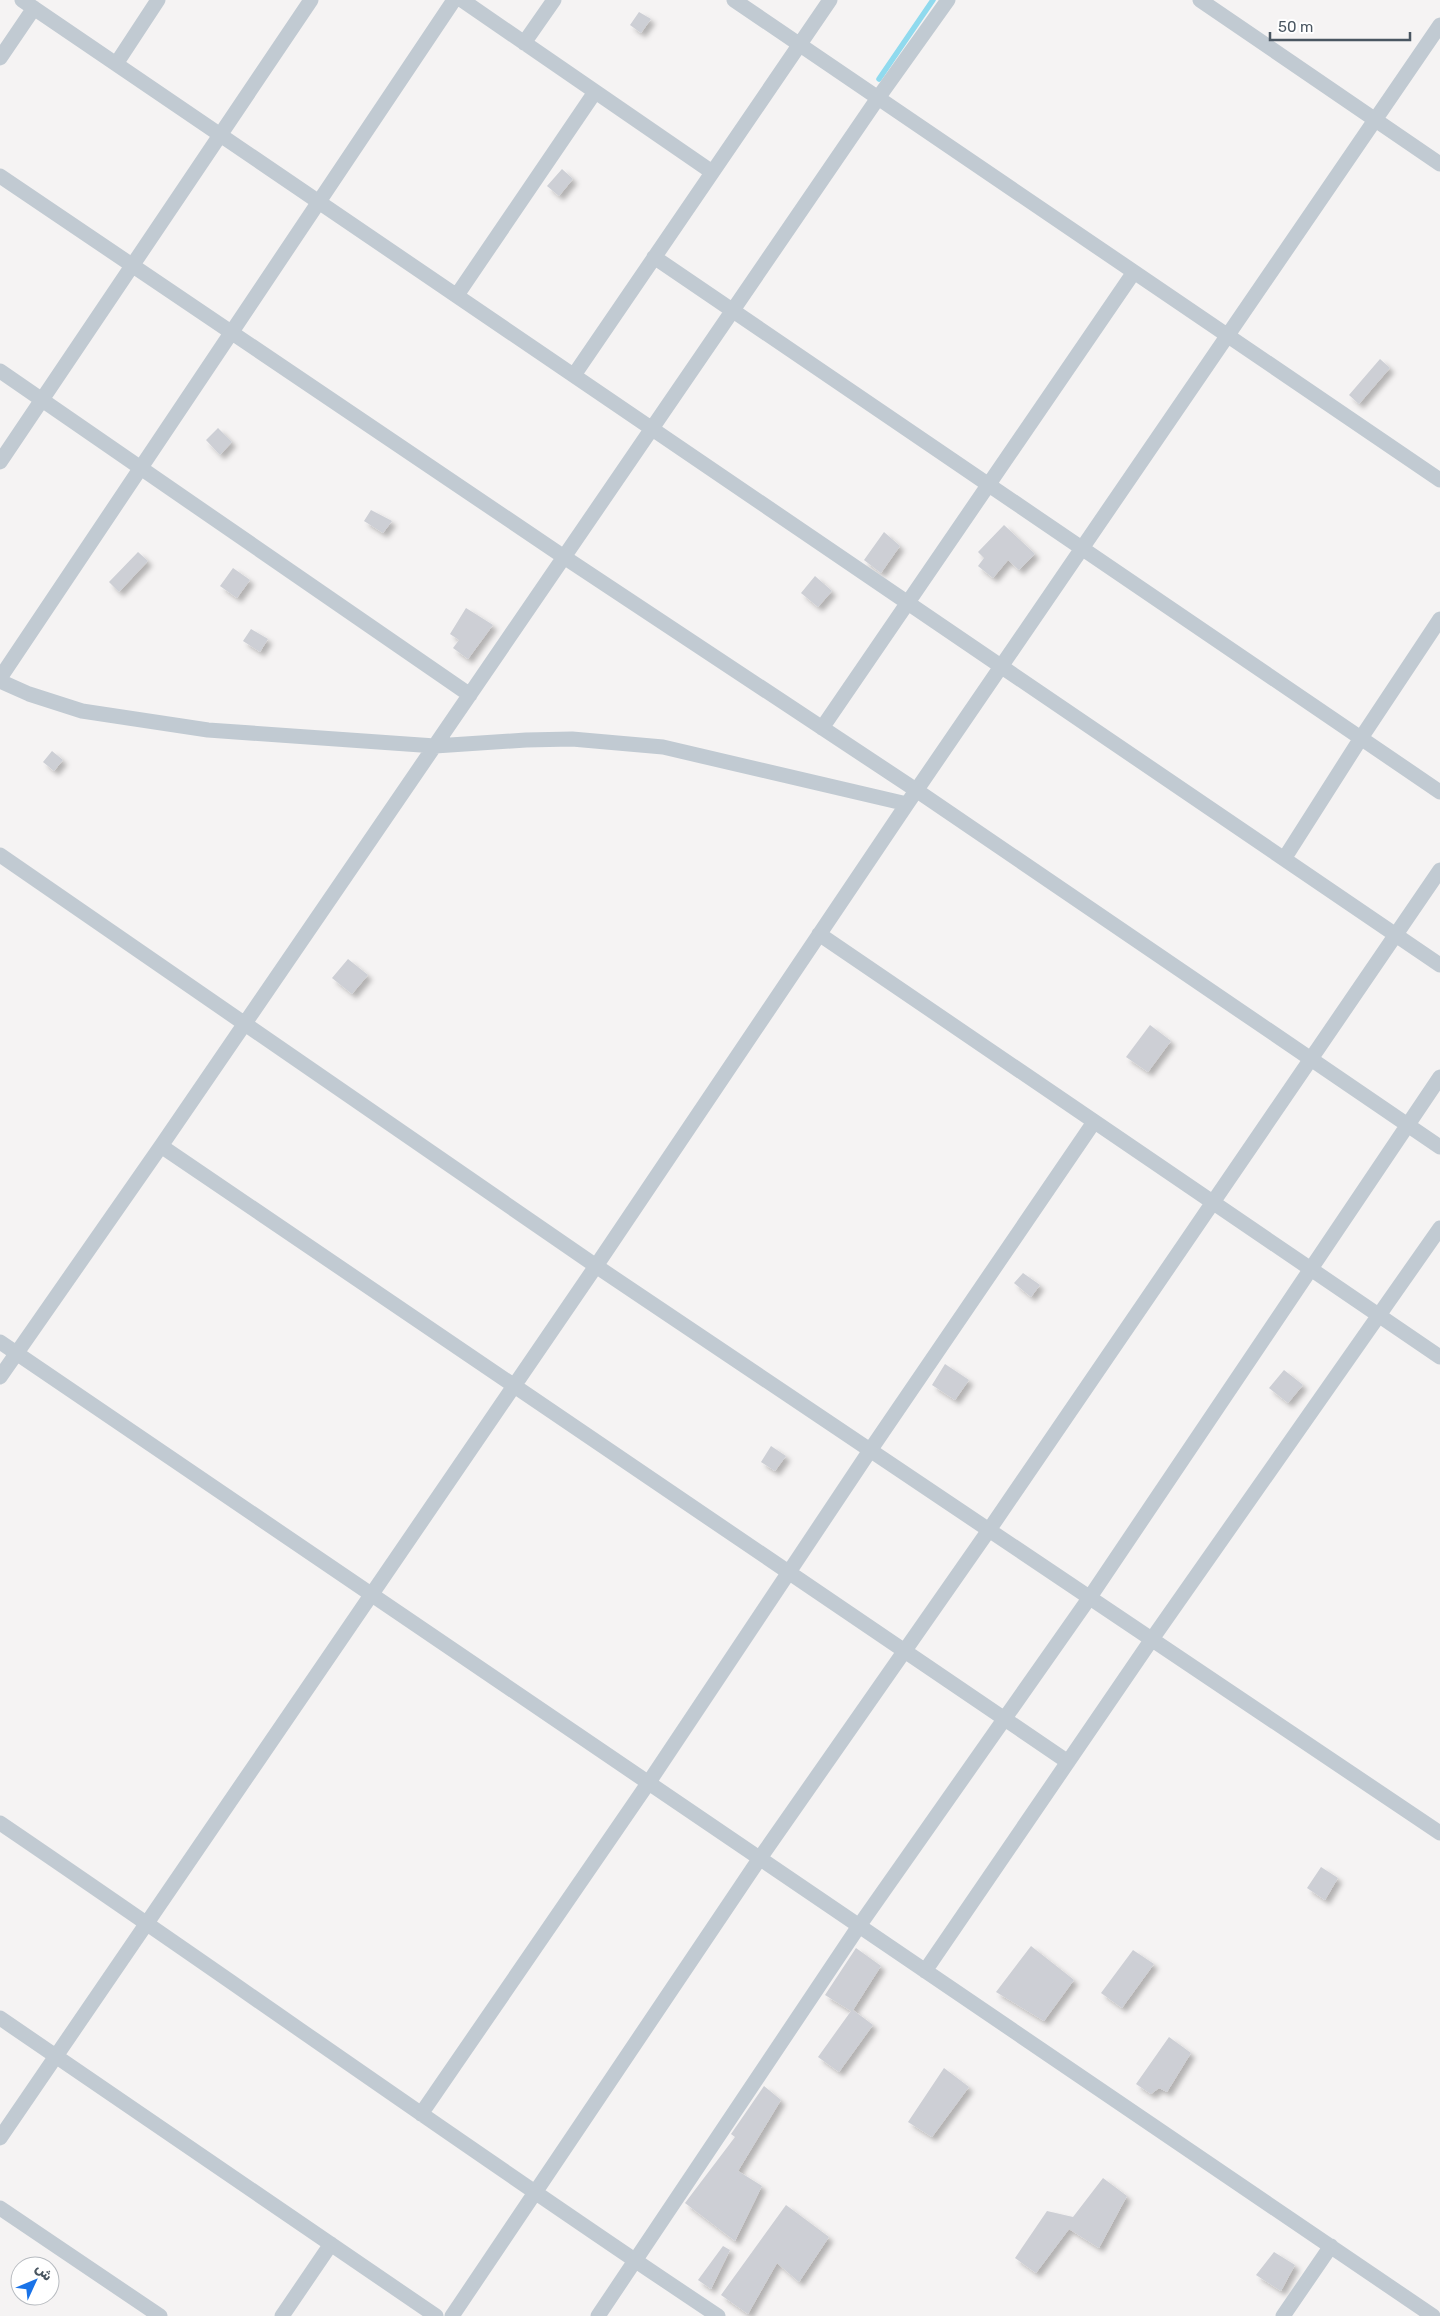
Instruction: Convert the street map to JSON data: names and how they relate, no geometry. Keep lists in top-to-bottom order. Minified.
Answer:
{"scale_bar":"50 m","north":"top right"}
